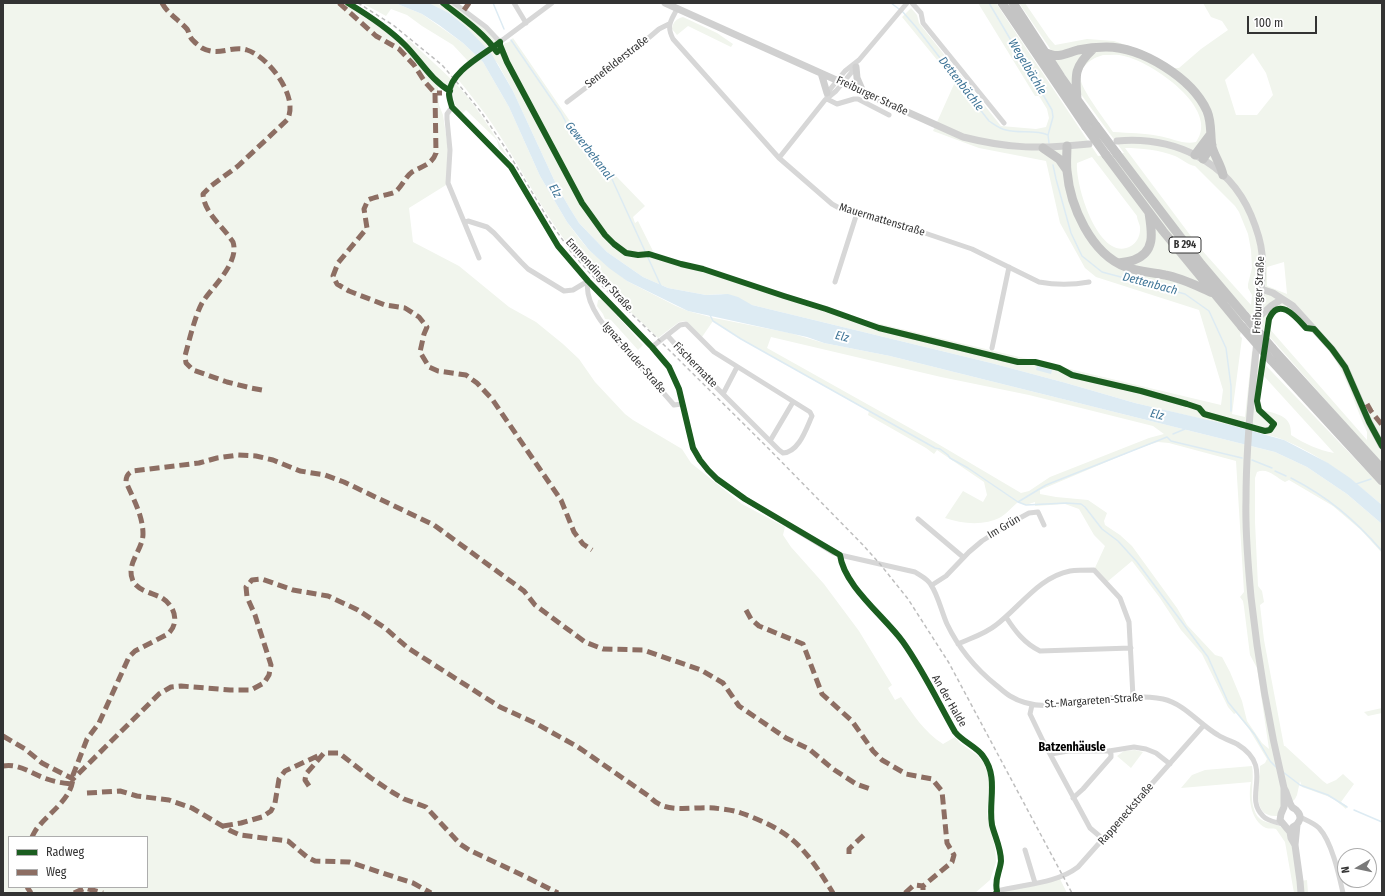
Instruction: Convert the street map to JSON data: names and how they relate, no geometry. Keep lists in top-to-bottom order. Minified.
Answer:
{"streets":{"highway":["B 294"],"main road":["Freiburger Straße"],"street":["Senefelderstraße","Mauermattenstraße","Emmendinger Straße","Ignaz-Bruder-Straße","Fischermatte","Im Grün","An der Halde","St.-Margareten-Straße","Rappeneckstraße"]},"crossings":[["Senefelderstraße","Mauermattenstraße"],["Emmendinger Straße","Ignaz-Bruder-Straße"],["Emmendinger Straße","Fischermatte"],["Emmendinger Straße","An der Halde"],["Im Grün","St.-Margareten-Straße"],["An der Halde","Rappeneckstraße"],["St.-Margareten-Straße","Rappeneckstraße"]],"districts":["Batzenhäusle"],"water":["Wegelbächle","Dettenbächle","Gewerbekanal","Elz","Dettenbach"],"legend":["Radweg","Weg"],"scale_bar":"100 m","north":"left"}
